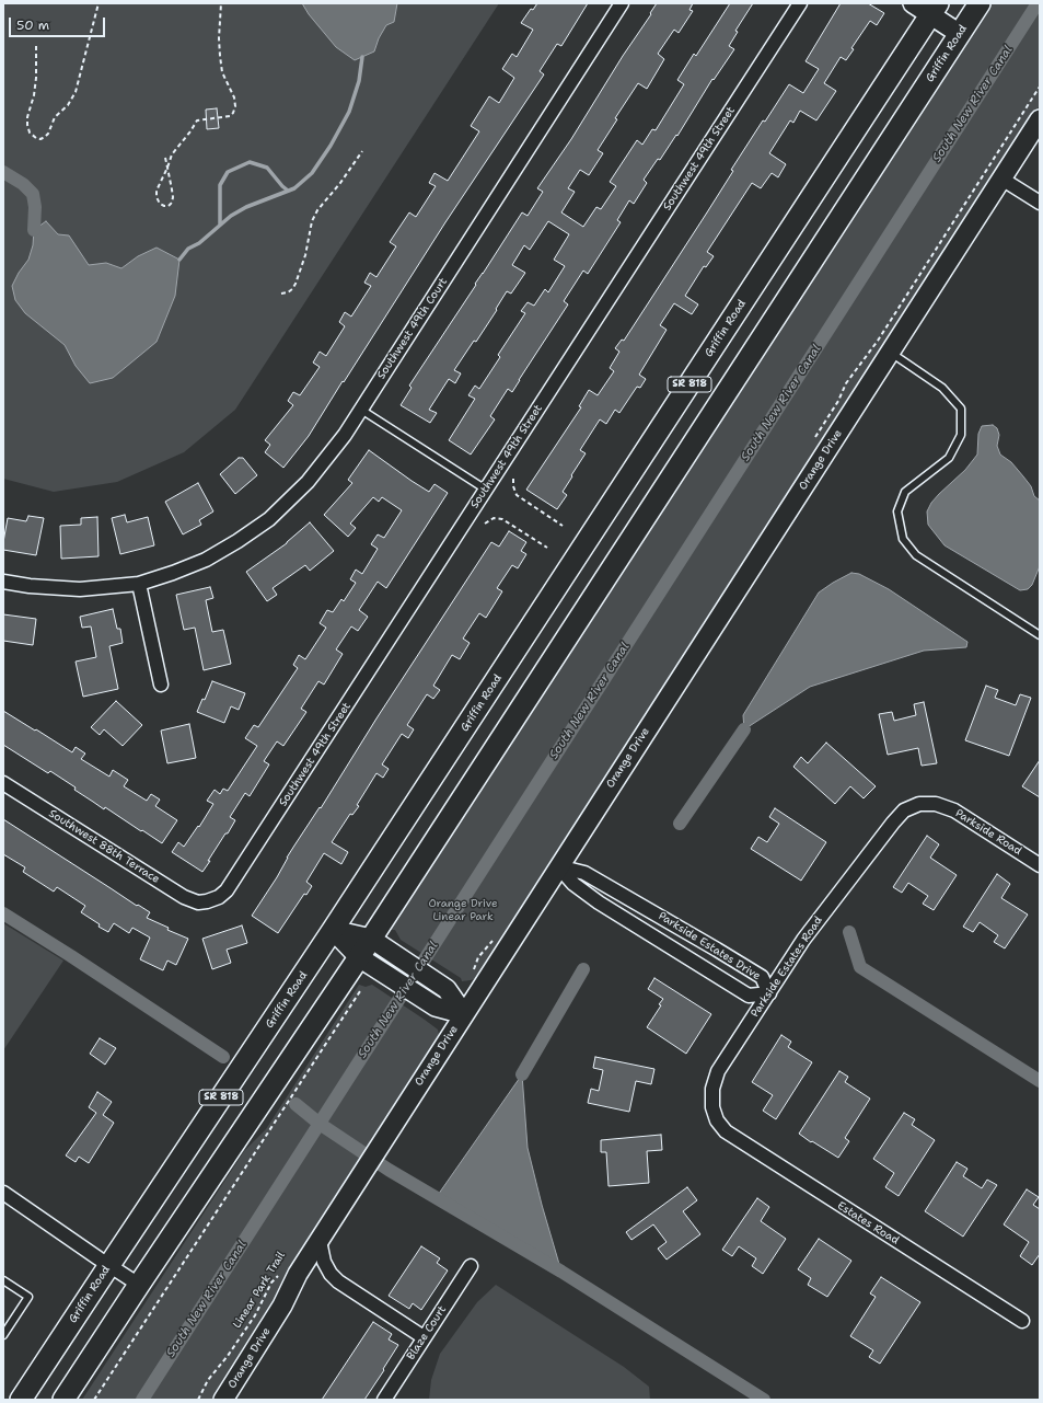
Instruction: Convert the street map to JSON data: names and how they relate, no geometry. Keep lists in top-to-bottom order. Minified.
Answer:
{"streets":{"main road":["Griffin Road","SR 818"],"street":["Southwest 49th Street","Southwest 49th Court","Orange Drive","Parkside Road","Southwest 88th Terrace","Parkside Estates Drive","Parkside Estates Road","Estates Road","Blaze Court"],"path":["Linear Park Trail"]},"crossings":[["Southwest 49th Street","Southwest 88th Terrace"],["Orange Drive","Parkside Estates Drive"],["Parkside Road","Parkside Estates Road"],["Parkside Estates Drive","Parkside Estates Road"],["Parkside Estates Road","Estates Road"]],"water":["South New River Canal"],"parks":["Orange Drive Linear Park"],"scale_bar":"50 m"}
